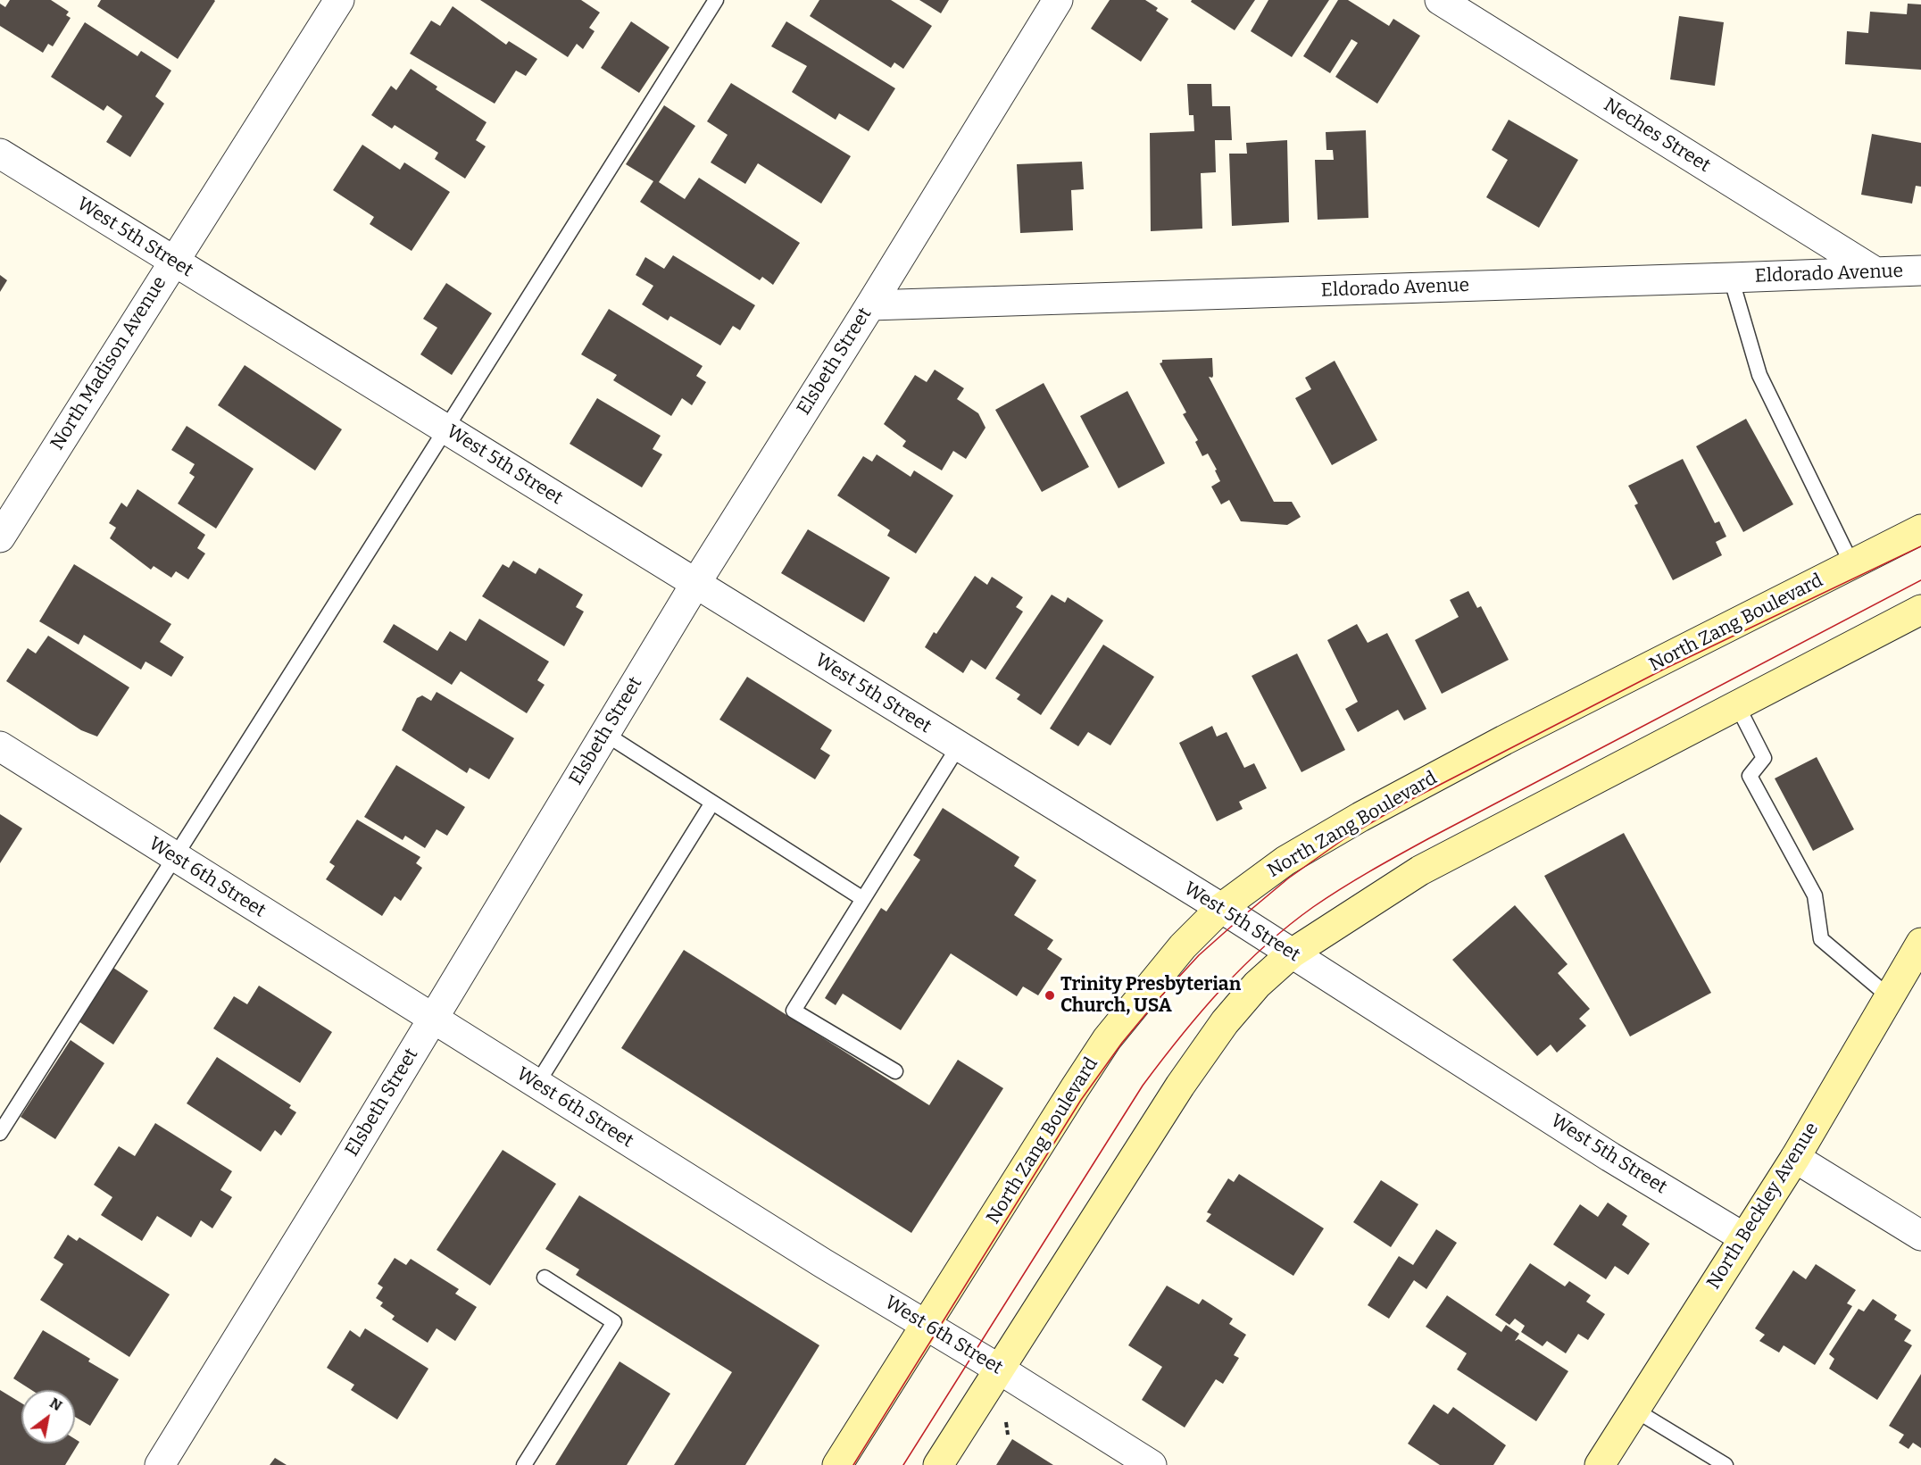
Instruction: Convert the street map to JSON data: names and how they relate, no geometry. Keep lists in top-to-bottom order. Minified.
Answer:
{"streets":{"main road":["North Zang Boulevard","North Beckley Avenue"],"street":["Neches Street","West 5th Street","Eldorado Avenue","Elsbeth Street","North Madison Avenue","West 6th Street"]},"crossings":[["Neches Street","Eldorado Avenue"],["West 5th Street","Elsbeth Street"],["West 5th Street","North Madison Avenue"],["West 5th Street","North Zang Boulevard"],["West 5th Street","North Beckley Avenue"],["Eldorado Avenue","Elsbeth Street"],["Elsbeth Street","West 6th Street"],["North Zang Boulevard","West 6th Street"]],"places":["Trinity Presbyterian Church, USA"],"north":"top right"}
